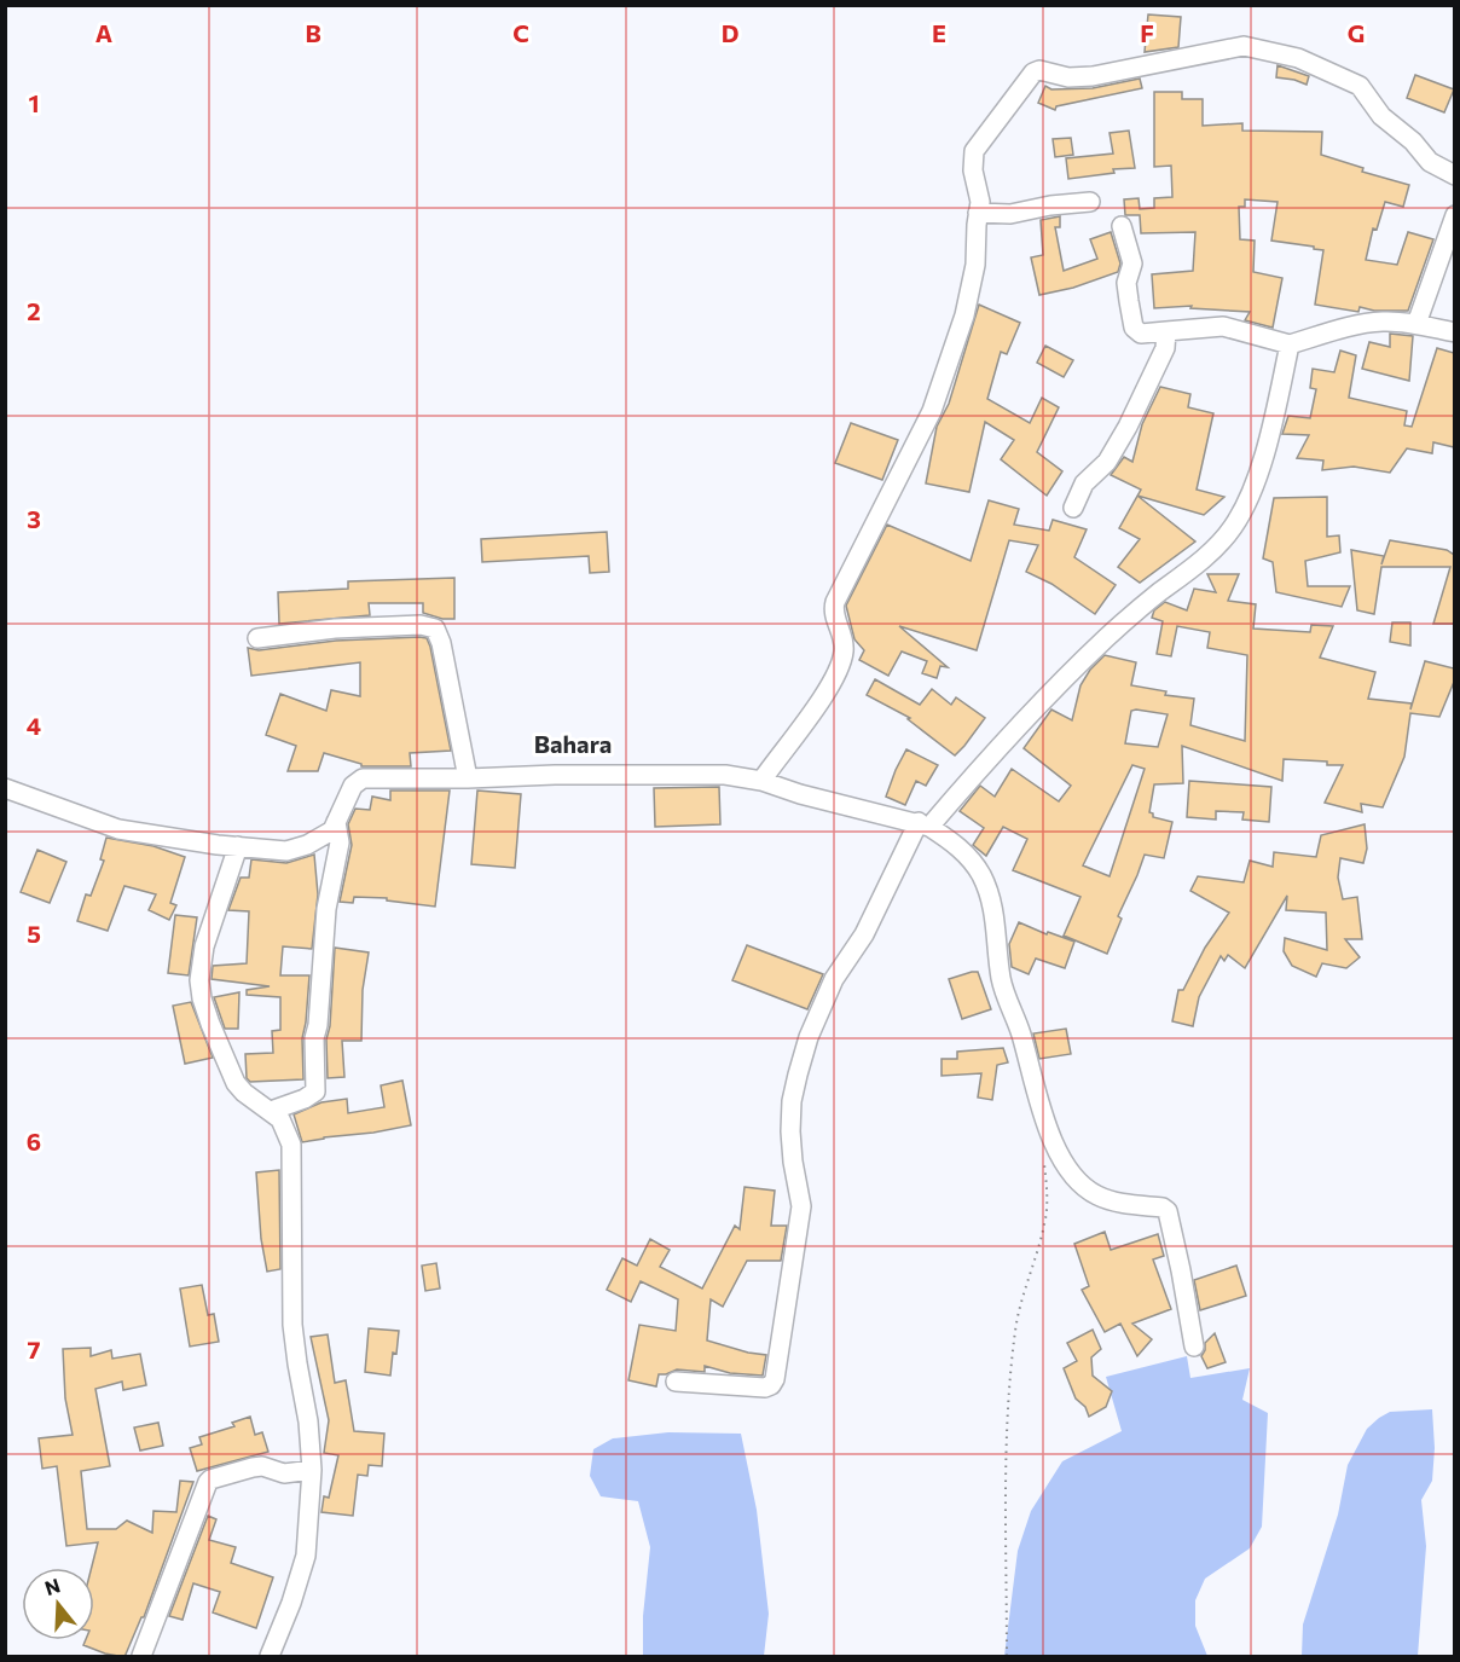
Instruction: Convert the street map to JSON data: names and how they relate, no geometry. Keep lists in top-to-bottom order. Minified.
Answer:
{"districts":["Bahara"],"north":"top","grid":{"columns":["A","B","C","D","E","F","G"],"rows":["1","2","3","4","5","6","7"]}}
